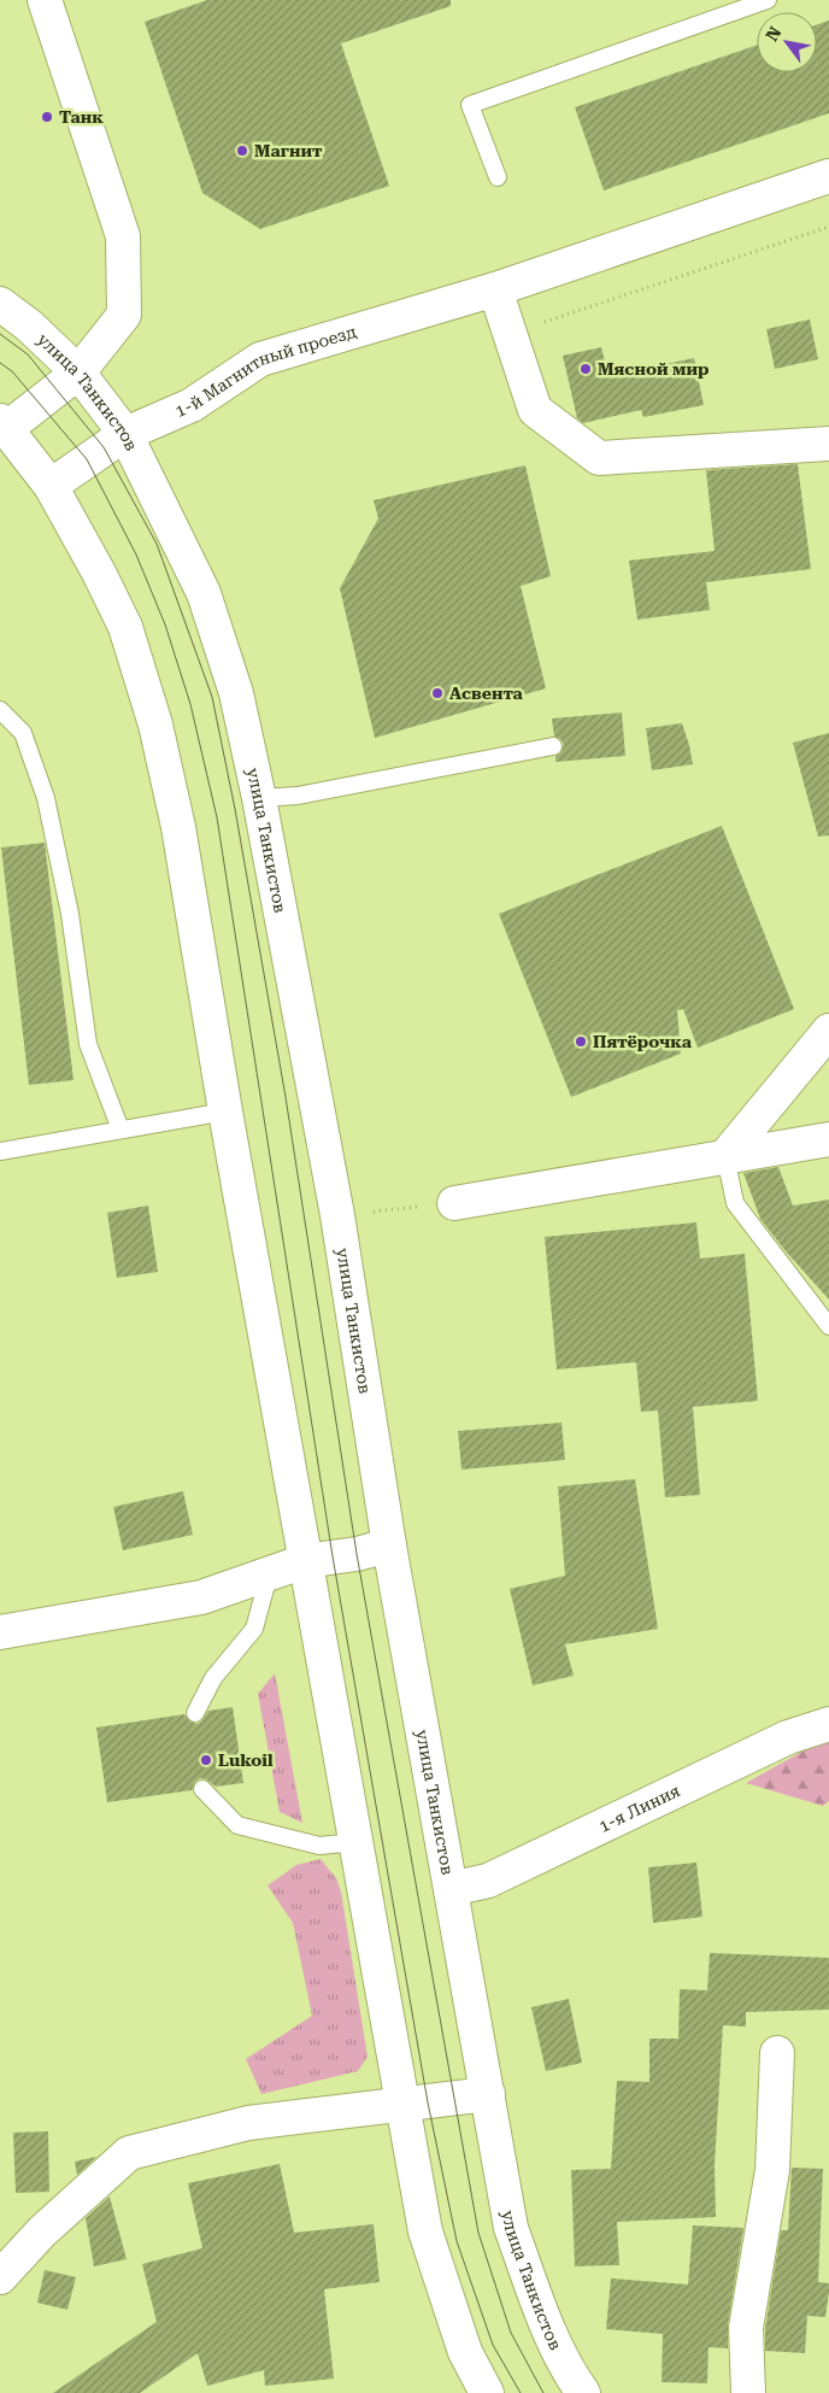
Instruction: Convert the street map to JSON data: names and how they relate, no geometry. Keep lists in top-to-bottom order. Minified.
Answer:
{"streets":{"main road":["1-й Магнитный проезд","улица Танкистов","1-я Линия"]},"crossings":[["1-й Магнитный проезд","улица Танкистов"],["улица Танкистов","1-я Линия"]],"places":["Танк","Магнит","Мясной мир","Асвента","Пятёрочка","Lukoil"],"north":"top left"}
